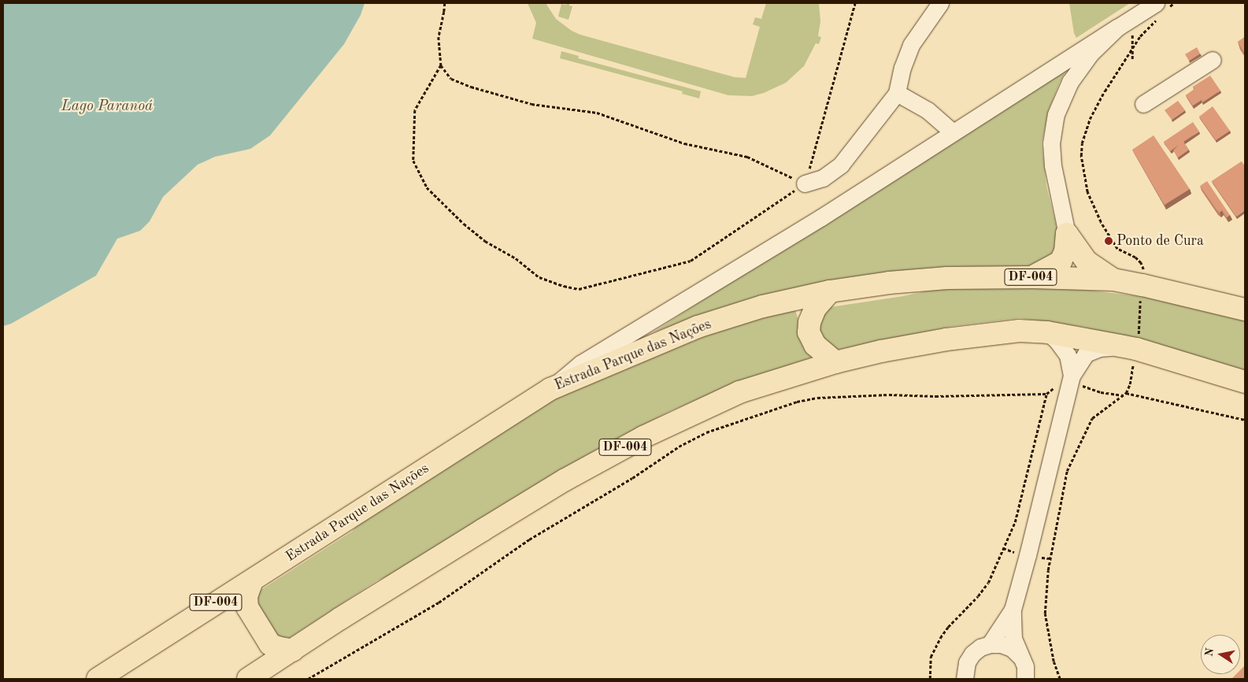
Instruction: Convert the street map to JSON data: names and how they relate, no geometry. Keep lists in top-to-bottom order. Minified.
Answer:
{"streets":{"highway":["DF-004","Estrada Parque das Nações"]},"water":["Lago Paranoá"],"places":["Ponto de Cura"],"north":"left"}
